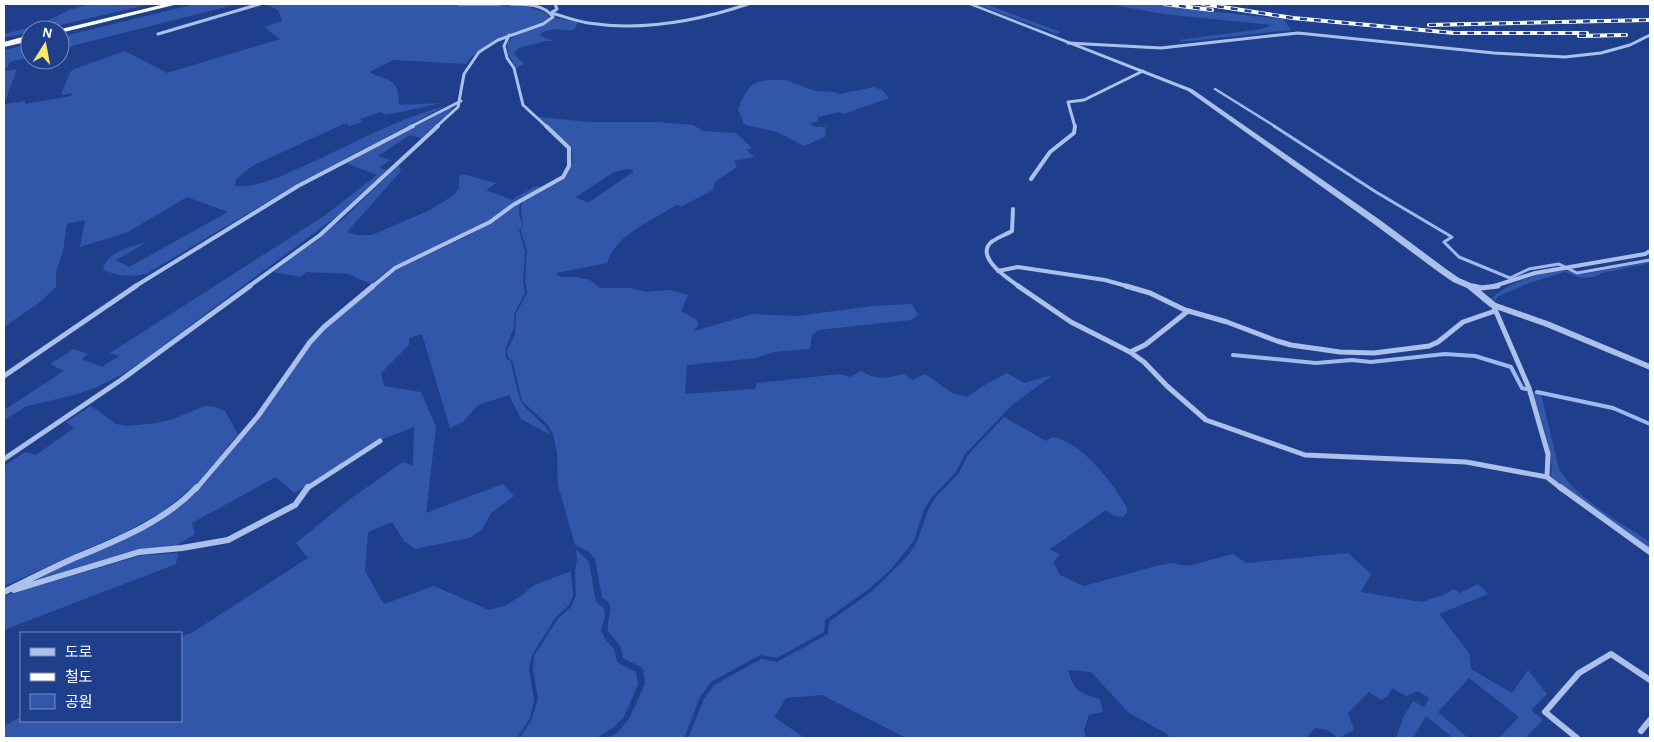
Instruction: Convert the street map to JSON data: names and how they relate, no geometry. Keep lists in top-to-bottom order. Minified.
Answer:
{"legend":["도로","철도","공원"],"north":"top"}
